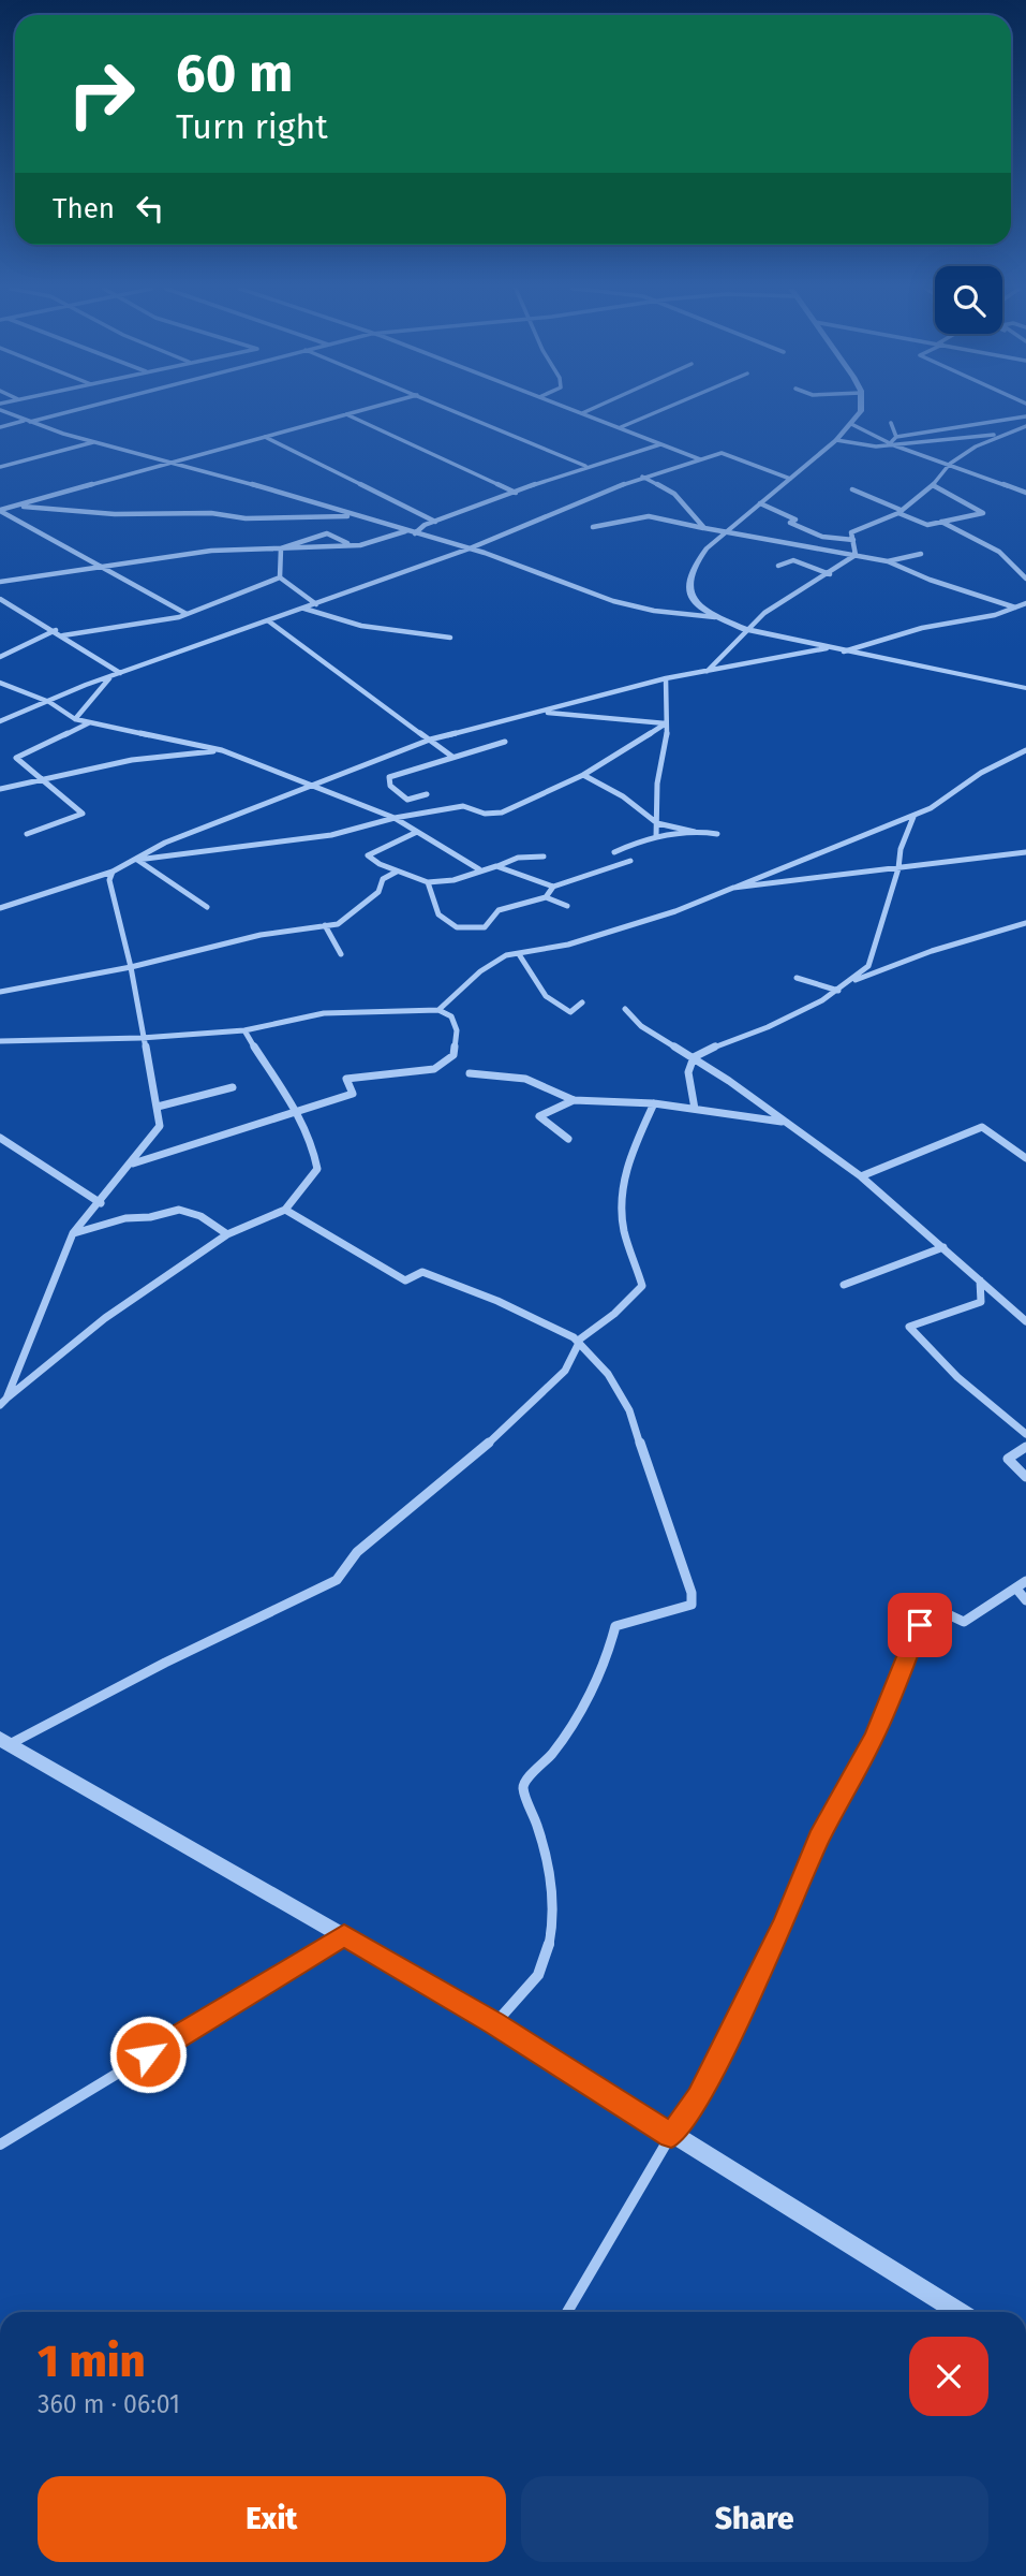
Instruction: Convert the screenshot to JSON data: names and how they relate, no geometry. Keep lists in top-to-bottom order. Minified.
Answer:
{"page":{"turn":["60 m","Turn right"],"then":"Then","heading":["1 min","360 m · 06:01"],"buttons":["Exit","Share"]}}
